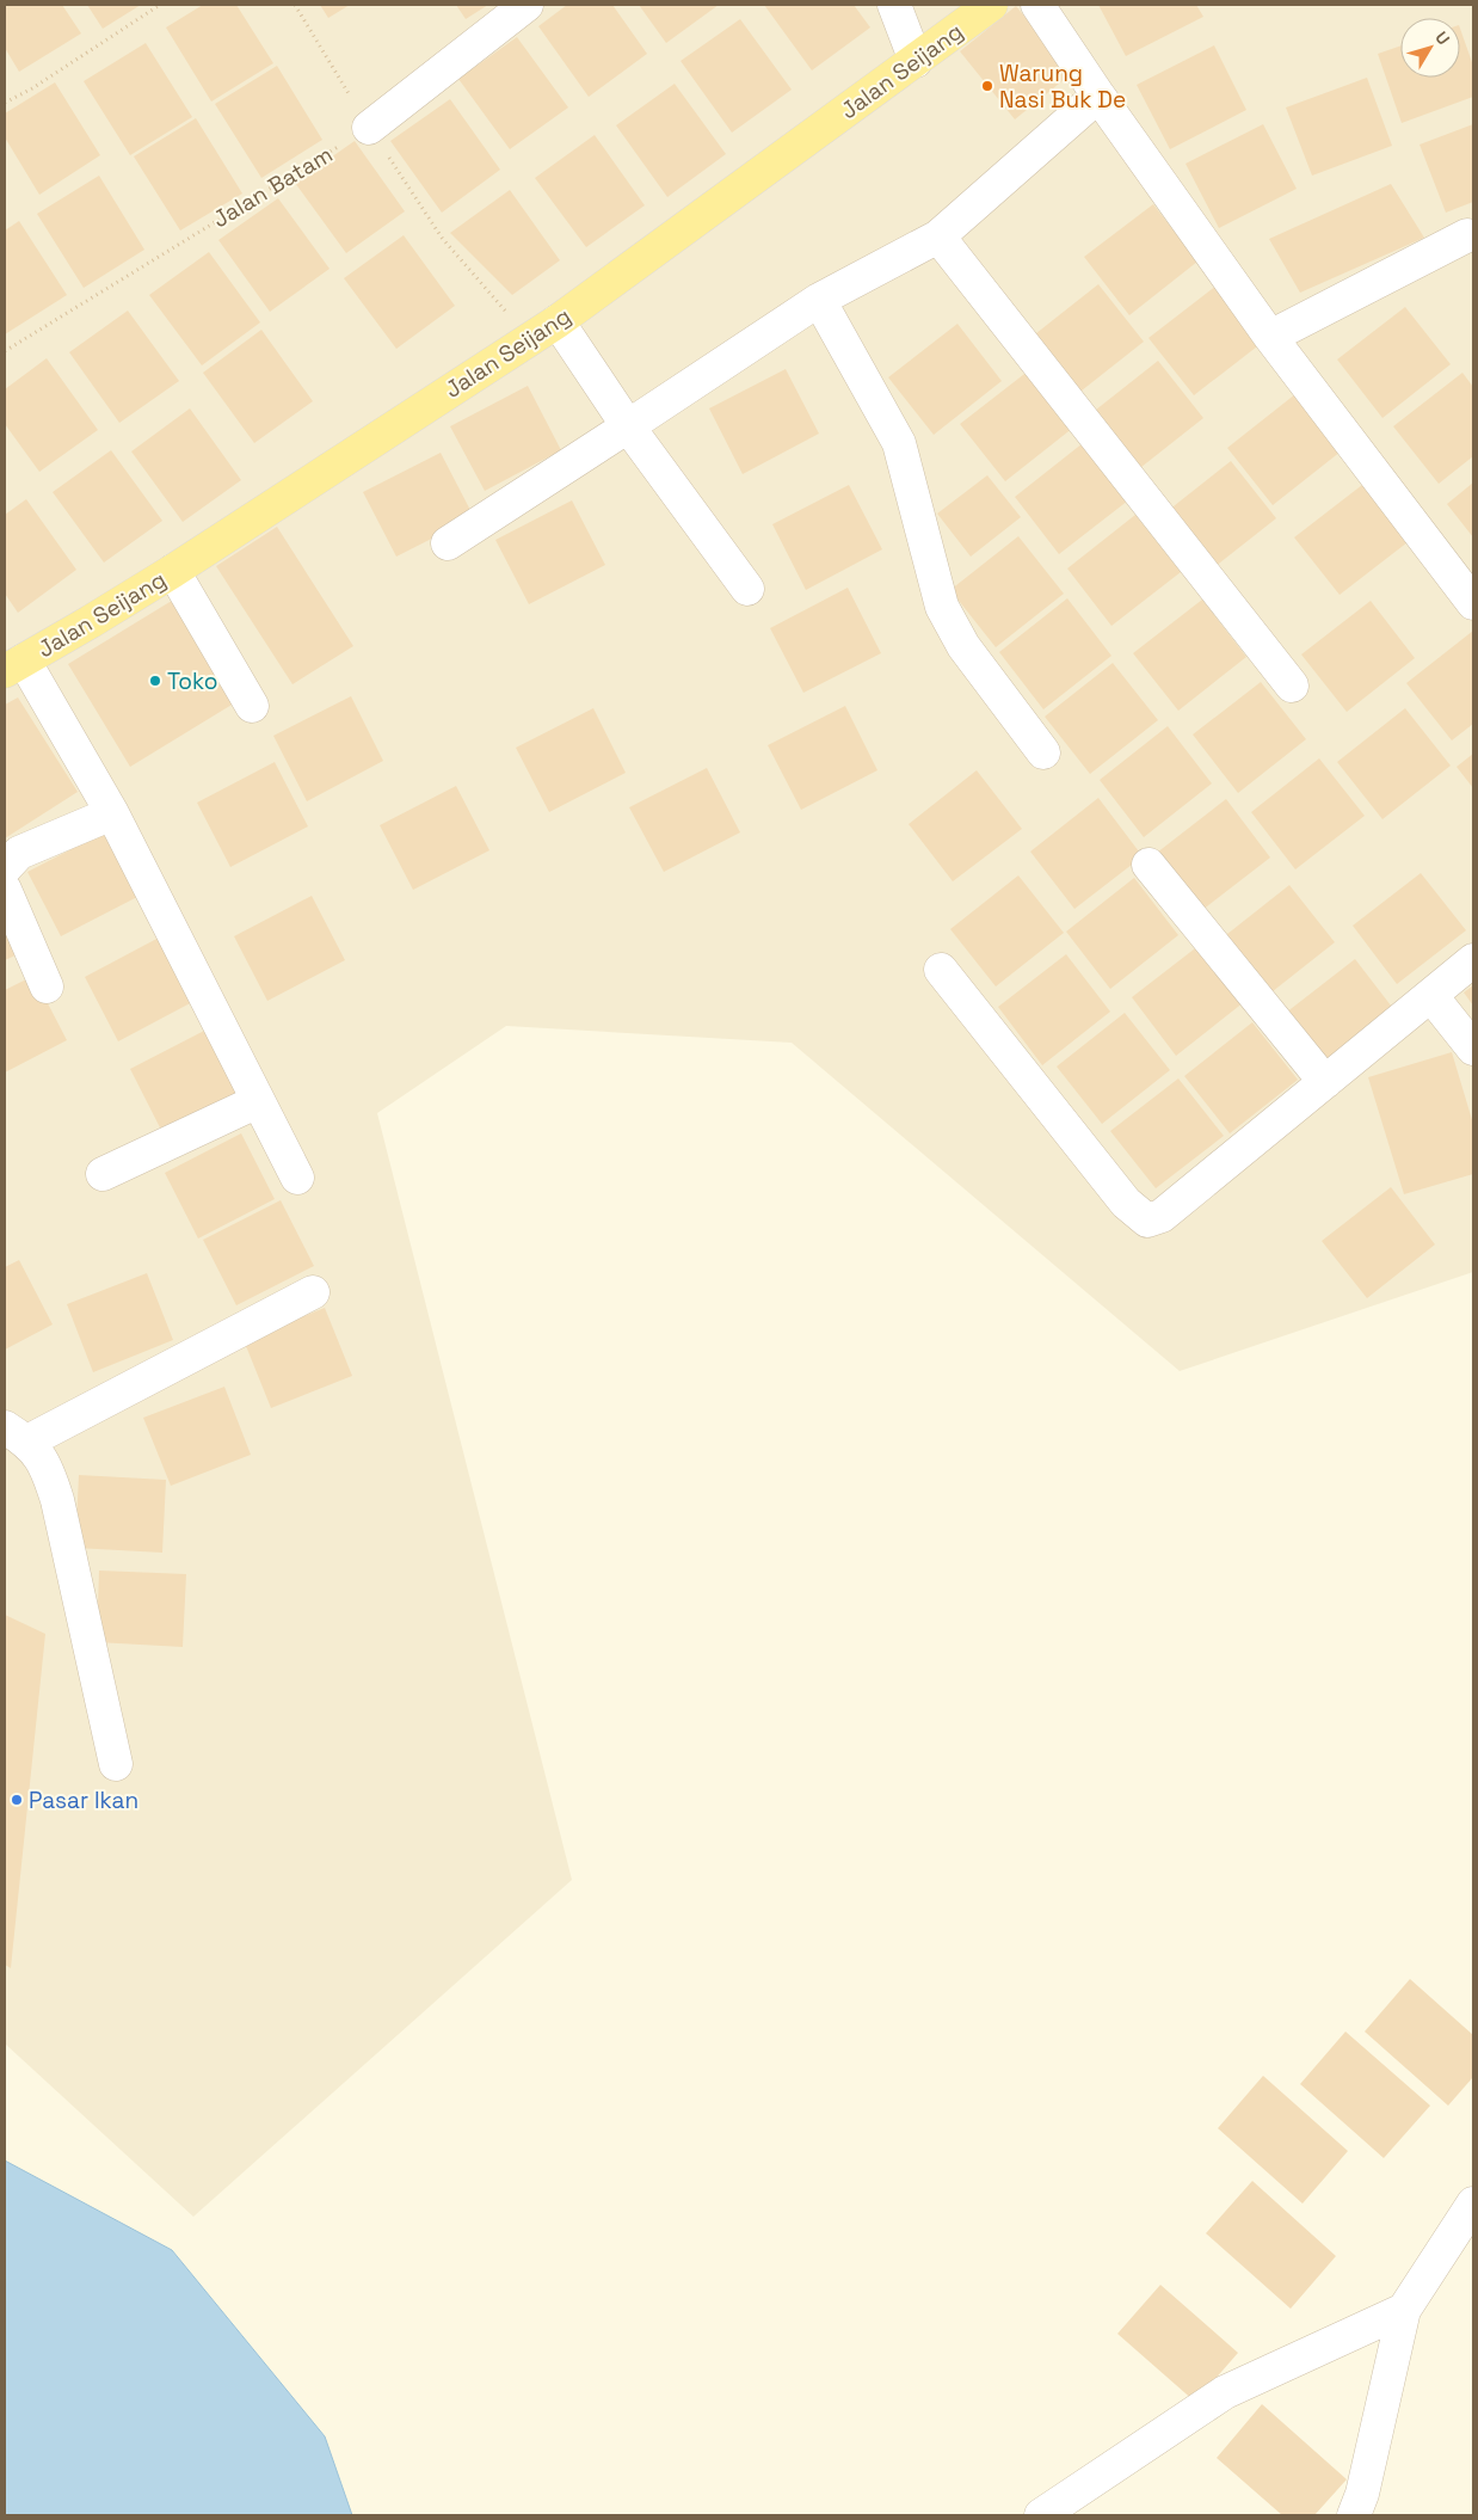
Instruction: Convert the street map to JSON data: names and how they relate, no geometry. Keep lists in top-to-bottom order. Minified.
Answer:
{"streets":{"main road":["Jalan Seijang"],"path":["Jalan Batam"]},"places":["Warung Nasi Buk De","Toko","Pasar Ikan"],"north":"top right"}
